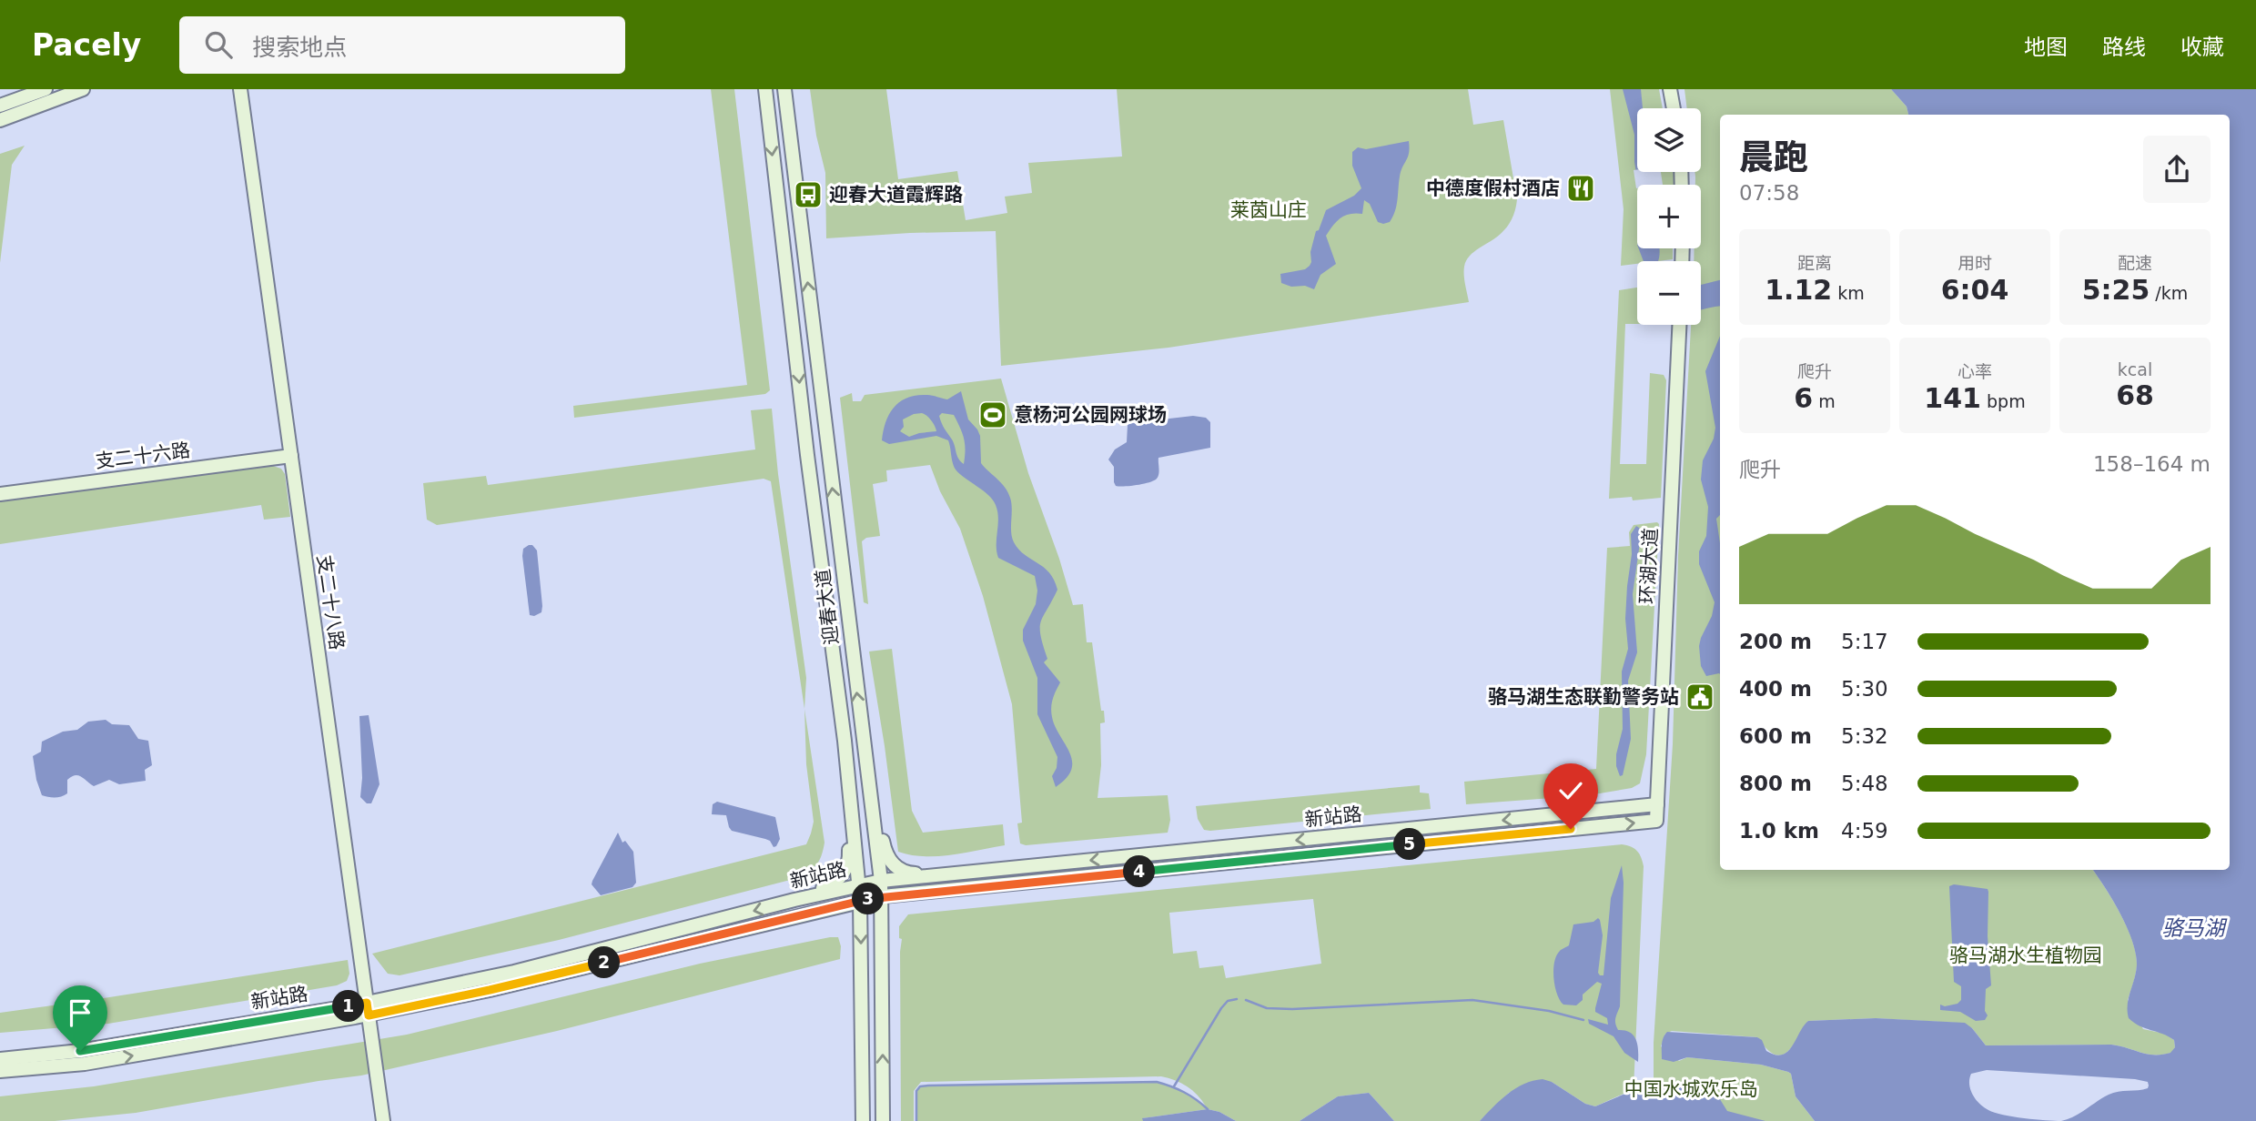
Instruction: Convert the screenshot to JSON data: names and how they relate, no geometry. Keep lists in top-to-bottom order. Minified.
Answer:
{"streets":{"street":["支二十六路","环湖大道","支二十八路","迎春大道","新站路"]},"crossings":[["支二十六路","支二十八路"],["环湖大道","新站路"],["支二十八路","新站路"],["迎春大道","新站路"]],"water":["骆马湖"],"parks":["莱茵山庄","骆马湖水生植物园","中国水城欢乐岛"],"places":{"restaurant":["中德度假村酒店"],"bus stop":["迎春大道霞辉路"],"sports":["意杨河公园网球场"],"public building":["骆马湖生态联勤警务站"]},"page":{"header":"Pacely","search":"搜索地点","nav":["地图","路线","收藏"],"map_buttons":["+","−"],"heading":["晨跑","07:58"],"stats":[["距离","1.12 km"],["用时","6:04"],["配速","5:25 /km"],["爬升","6 m"],["心率","141 bpm"],["kcal","68"]],"chart":["爬升","158–164 m"],"list":[{"name":"200 m","note":"5:17"},{"name":"400 m","note":"5:30"},{"name":"600 m","note":"5:32"},{"name":"800 m","note":"5:48"},{"name":"1.0 km","note":"4:59"}],"pins":["5","4","3","2","1"]}}
